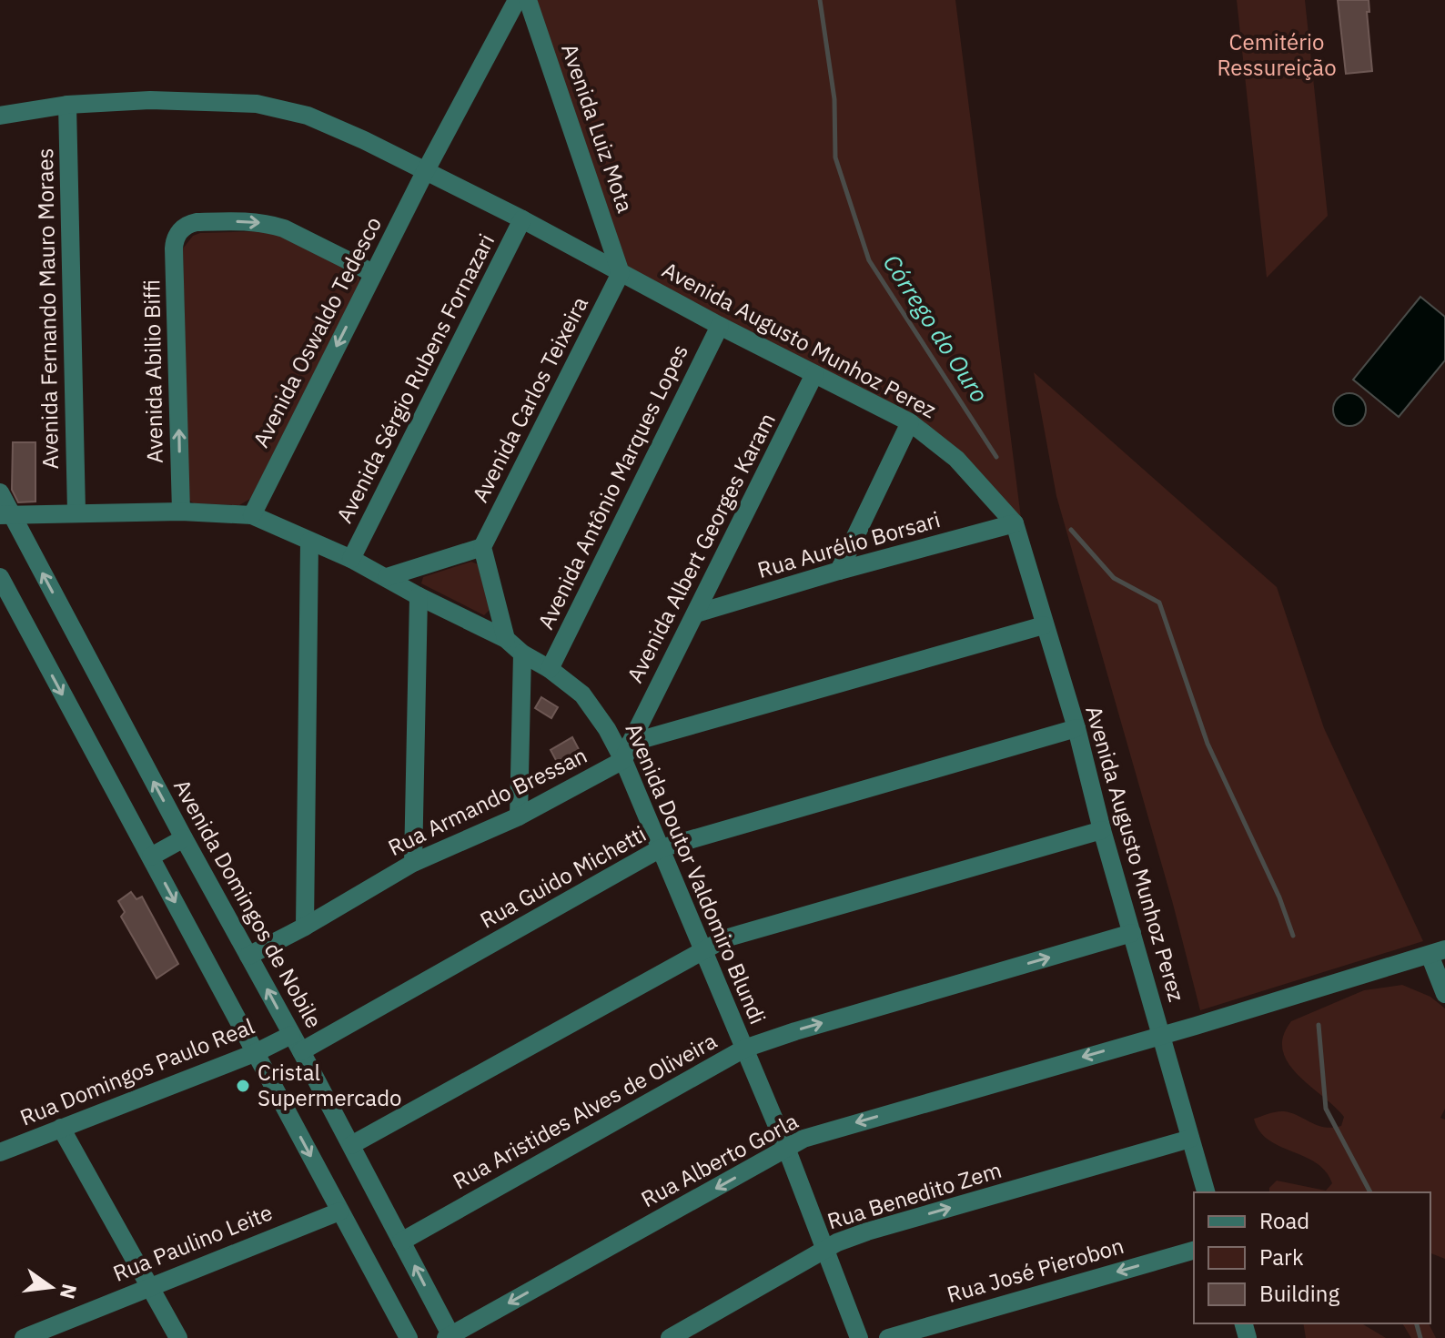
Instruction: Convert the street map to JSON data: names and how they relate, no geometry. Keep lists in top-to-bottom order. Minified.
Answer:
{"streets":{"street":["Avenida Luiz Mota","Avenida Fernando Mauro Moraes","Avenida Oswaldo Tedesco","Avenida Augusto Munhoz Perez","Avenida Abilio Biffi","Avenida Sérgio Rubens Fornazari","Avenida Carlos Teixeira","Avenida Antônio Marques Lopes","Rua Aurélio Borsari","Avenida Albert Georges Karam","Rua Armando Bressan","Avenida Doutor Valdomiro Blundi","Rua Guido Michetti","Avenida Domingos de Nobile","Rua Domingos Paulo Real","Rua Aristides Alves de Oliveira","Rua Alberto Gorla","Rua Benedito Zem","Rua Paulino Leite","Rua José Pierobon"]},"crossings":[["Avenida Luiz Mota","Avenida Augusto Munhoz Perez"],["Avenida Luiz Mota","Avenida Carlos Teixeira"],["Avenida Fernando Mauro Moraes","Avenida Augusto Munhoz Perez"],["Avenida Fernando Mauro Moraes","Avenida Doutor Valdomiro Blundi"],["Avenida Oswaldo Tedesco","Avenida Augusto Munhoz Perez"],["Avenida Oswaldo Tedesco","Avenida Abilio Biffi"],["Avenida Oswaldo Tedesco","Avenida Doutor Valdomiro Blundi"],["Avenida Augusto Munhoz Perez","Avenida Sérgio Rubens Fornazari"],["Avenida Augusto Munhoz Perez","Avenida Carlos Teixeira"],["Avenida Augusto Munhoz Perez","Avenida Antônio Marques Lopes"],["Avenida Augusto Munhoz Perez","Rua Aurélio Borsari"],["Avenida Augusto Munhoz Perez","Avenida Albert Georges Karam"],["Avenida Augusto Munhoz Perez","Rua Armando Bressan"],["Avenida Augusto Munhoz Perez","Rua Guido Michetti"],["Avenida Augusto Munhoz Perez","Rua Aristides Alves de Oliveira"],["Avenida Augusto Munhoz Perez","Rua Alberto Gorla"],["Avenida Augusto Munhoz Perez","Rua Benedito Zem"],["Avenida Abilio Biffi","Avenida Doutor Valdomiro Blundi"],["Avenida Sérgio Rubens Fornazari","Avenida Doutor Valdomiro Blundi"],["Avenida Antônio Marques Lopes","Avenida Doutor Valdomiro Blundi"],["Rua Aurélio Borsari","Avenida Albert Georges Karam"],["Avenida Albert Georges Karam","Rua Armando Bressan"],["Avenida Albert Georges Karam","Avenida Doutor Valdomiro Blundi"],["Rua Armando Bressan","Avenida Doutor Valdomiro Blundi"],["Rua Armando Bressan","Avenida Domingos de Nobile"],["Avenida Doutor Valdomiro Blundi","Rua Guido Michetti"],["Avenida Doutor Valdomiro Blundi","Avenida Domingos de Nobile"],["Avenida Doutor Valdomiro Blundi","Rua Aristides Alves de Oliveira"],["Avenida Doutor Valdomiro Blundi","Rua Alberto Gorla"],["Avenida Doutor Valdomiro Blundi","Rua Benedito Zem"],["Rua Guido Michetti","Avenida Domingos de Nobile"],["Rua Guido Michetti","Rua Domingos Paulo Real"],["Avenida Domingos de Nobile","Rua Domingos Paulo Real"],["Avenida Domingos de Nobile","Rua Aristides Alves de Oliveira"],["Avenida Domingos de Nobile","Rua Alberto Gorla"]],"one_way":["Avenida Oswaldo Tedesco","Rua Alberto Gorla","Rua Benedito Zem","Rua José Pierobon"],"water":["Córrego do Ouro"],"parks":["Cemitério Ressureição"],"places":["Cristal Supermercado"],"legend":["Road","Park","Building"],"north":"right"}
